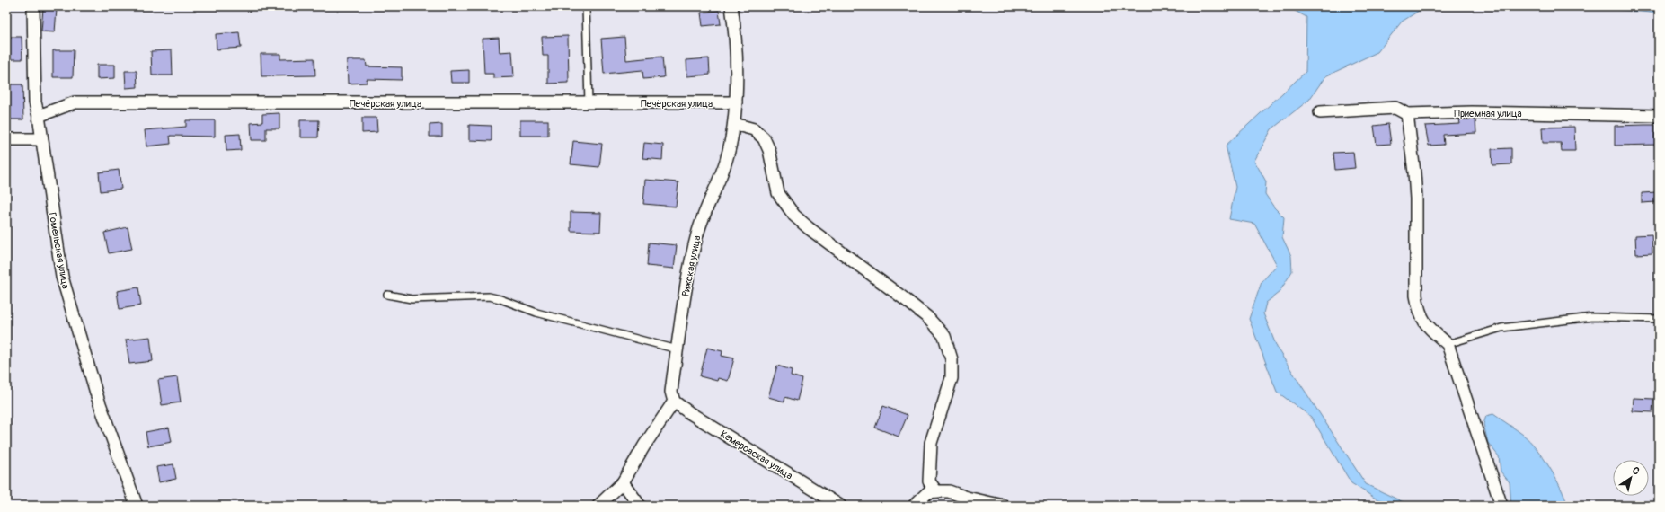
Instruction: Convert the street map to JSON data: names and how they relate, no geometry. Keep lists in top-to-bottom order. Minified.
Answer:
{"streets":{"street":["Печёрская улица","Приёмная улица","Гомельская улица","Рижская улица","Кемеровская улица"]},"crossings":[["Печёрская улица","Гомельская улица"],["Печёрская улица","Рижская улица"],["Рижская улица","Кемеровская улица"]],"north":"top right"}
